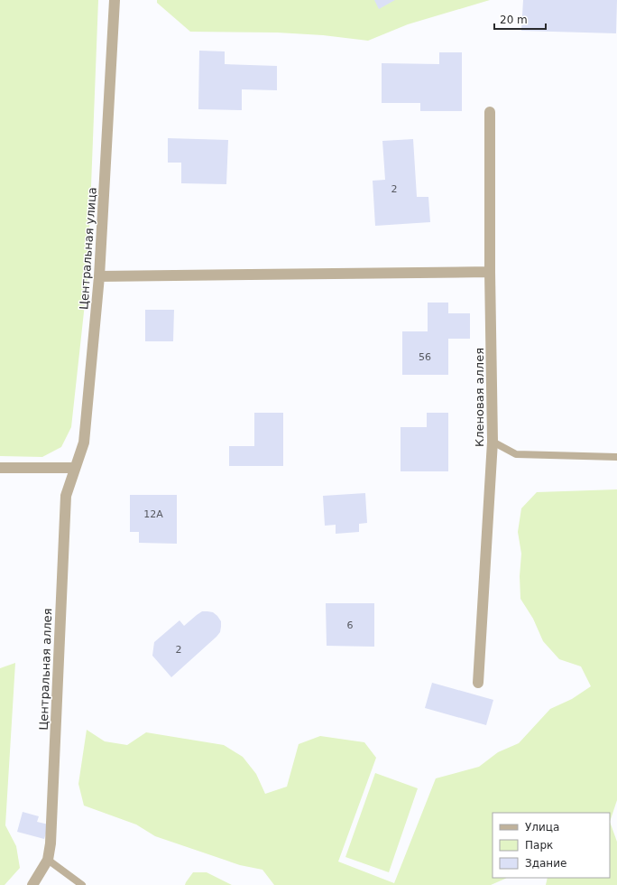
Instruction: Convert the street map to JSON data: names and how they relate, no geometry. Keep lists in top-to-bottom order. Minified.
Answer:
{"streets":{"street":["Центральная улица","Кленовая аллея","Центральная аллея"]},"crossings":[["Центральная улица","Центральная аллея"]],"house_numbers":["2","56","12А","6","2"],"legend":["Улица","Парк","Здание"],"scale_bar":"20 m"}
